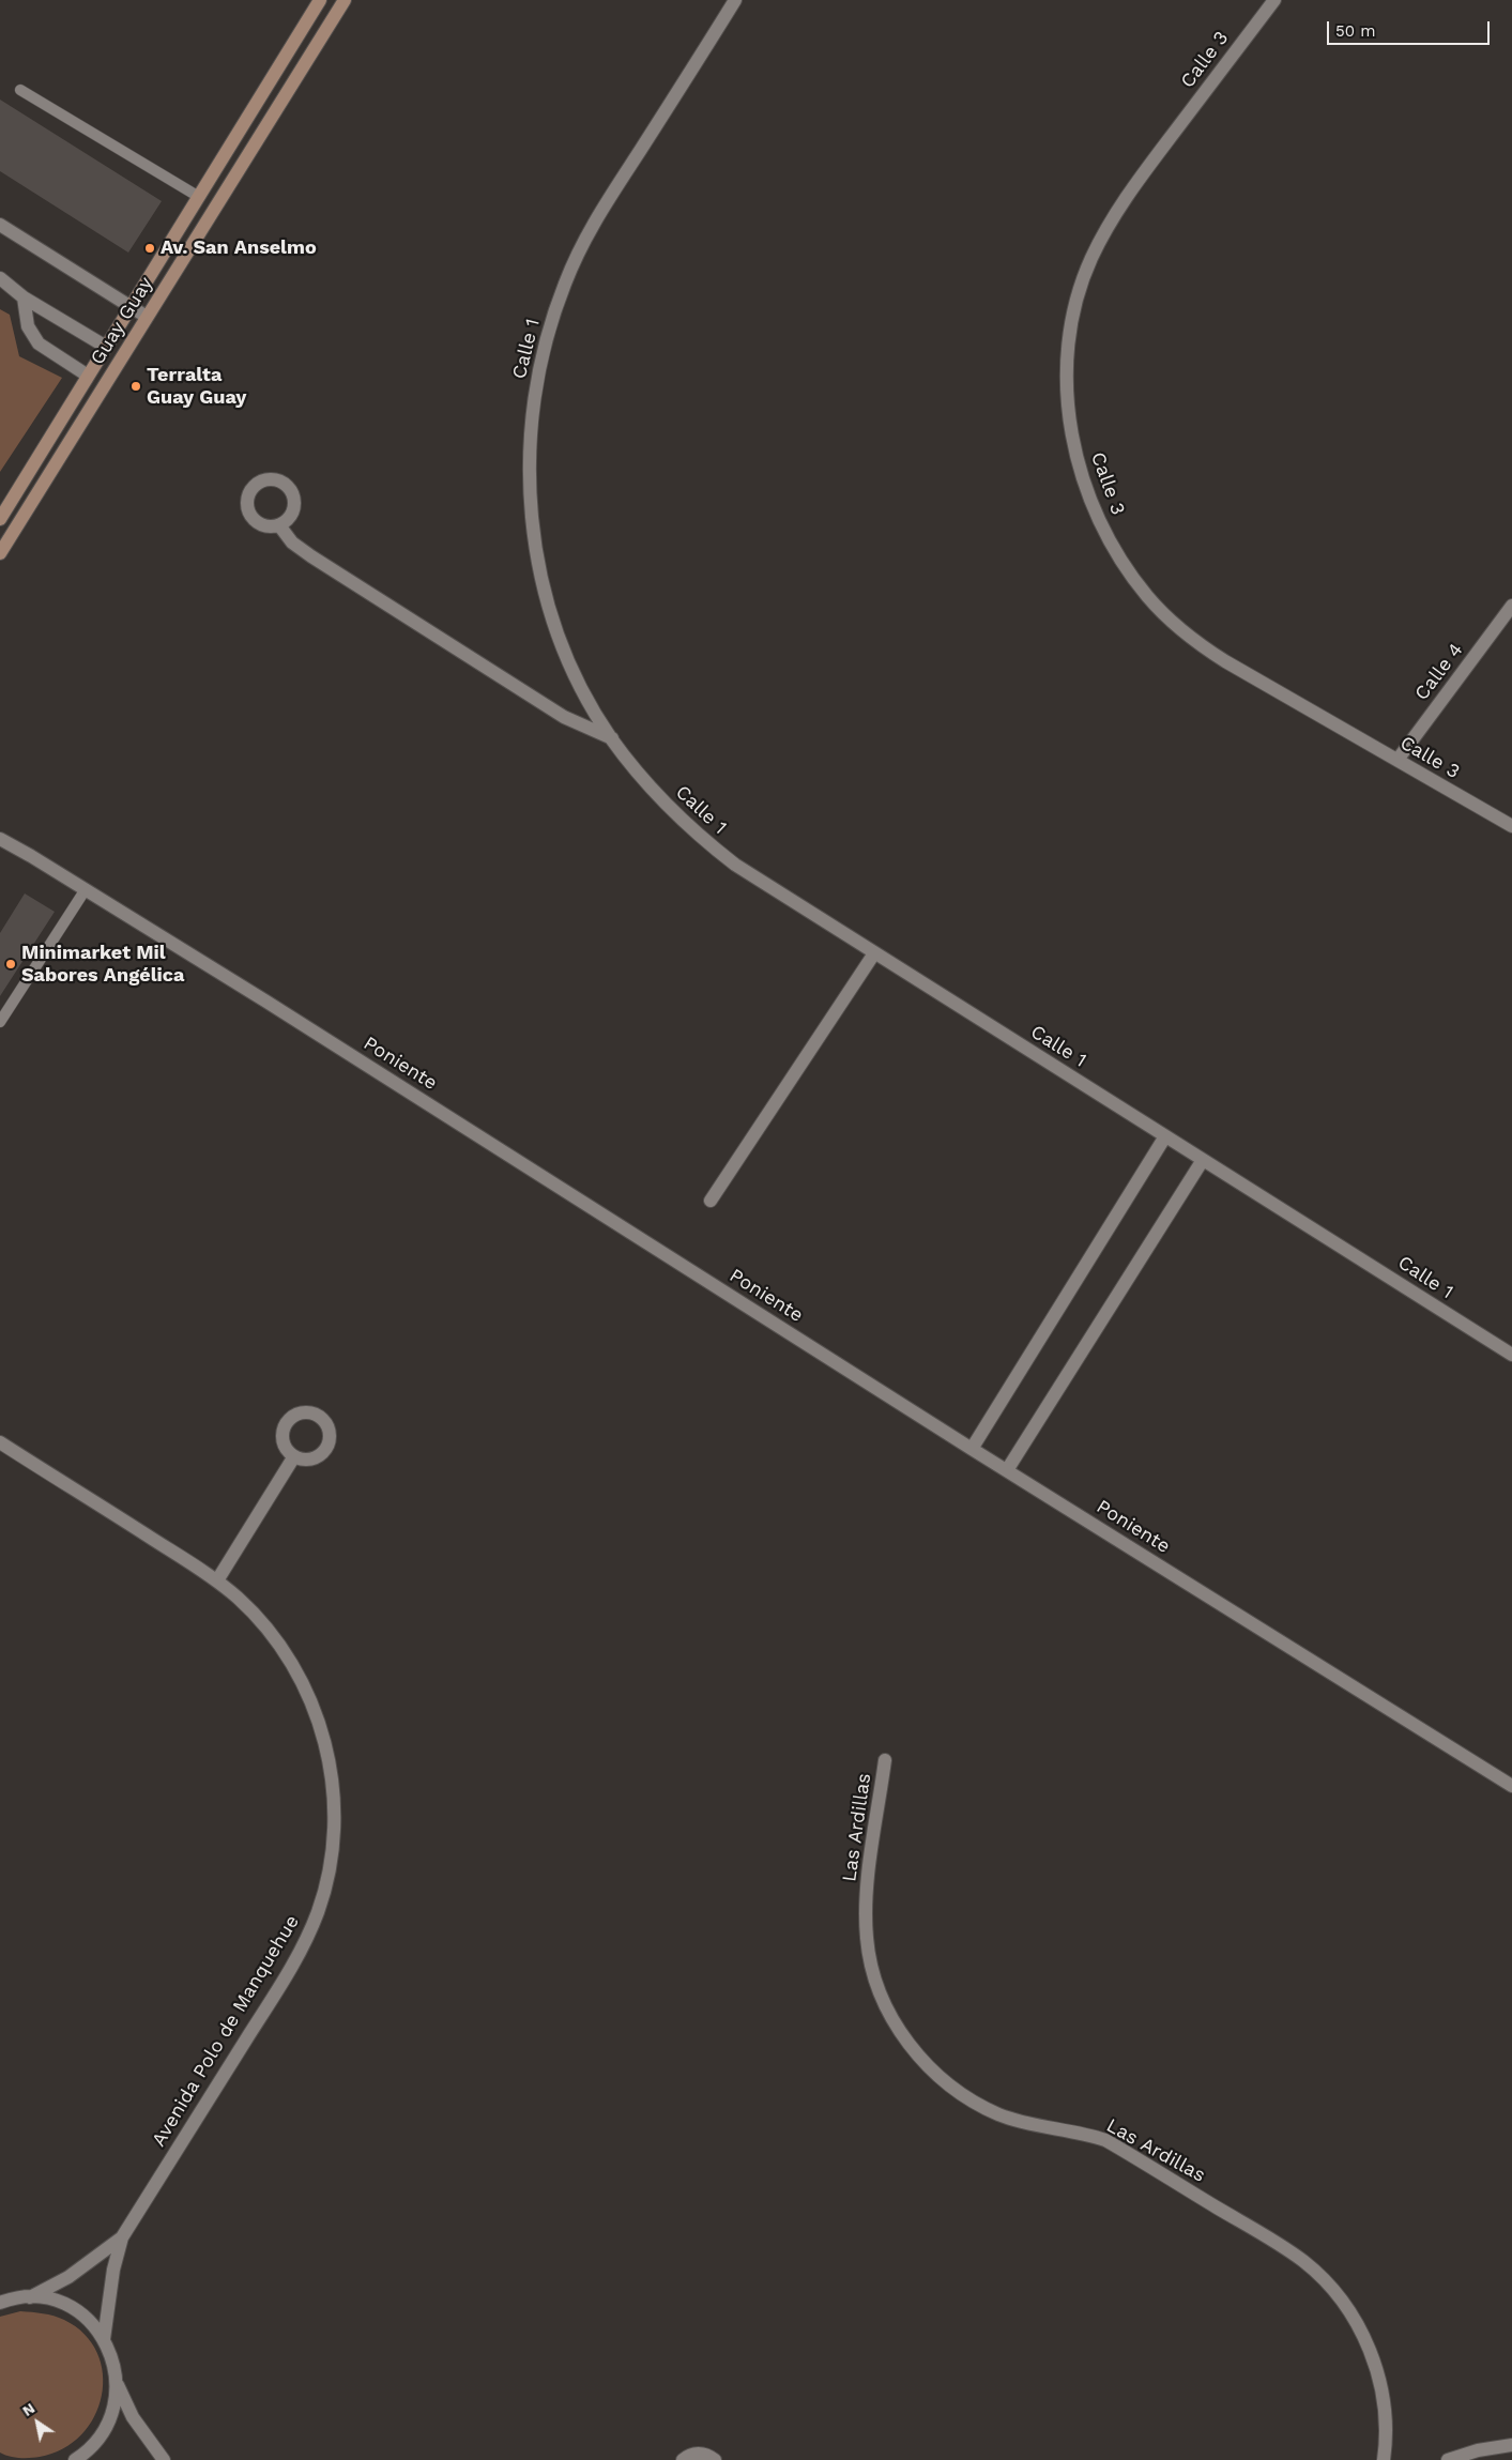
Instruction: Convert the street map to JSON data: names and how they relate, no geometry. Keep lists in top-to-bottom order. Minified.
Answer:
{"streets":{"street":["Calle 3","Guay Guay","Calle 1","Calle 4","Poniente","Las Ardillas","Avenida Polo de Manquehue"]},"crossings":[["Calle 3","Calle 4"]],"places":["Av. San Anselmo","Terralta Guay Guay","Minimarket Mil Sabores Angélica"],"scale_bar":"50 m","north":"top left"}
